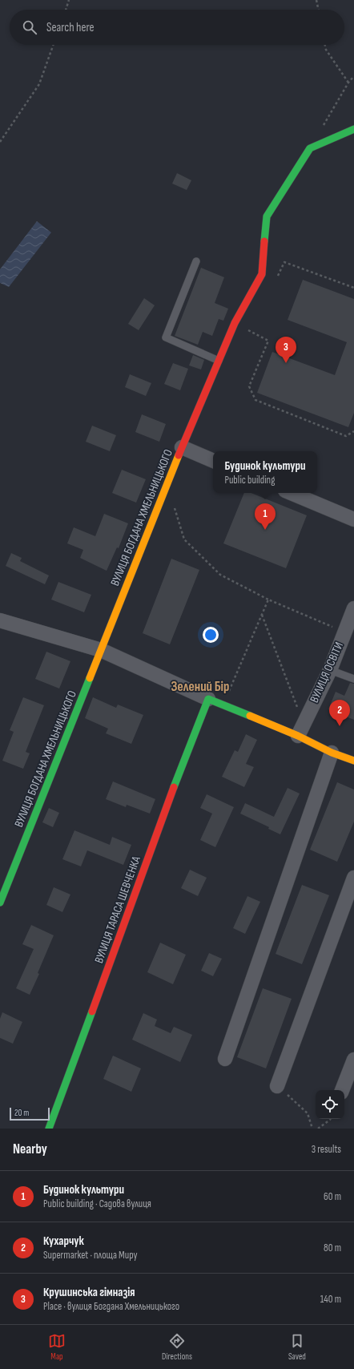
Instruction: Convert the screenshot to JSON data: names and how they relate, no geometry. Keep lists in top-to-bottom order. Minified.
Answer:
{"streets":{"street":["ВУЛИЦЯ БОГДАНА ХМЕЛЬНИЦЬКОГО","ВУЛИЦЯ ОСВІТИ","ВУЛИЦЯ ТАРАСА ШЕВЧЕНКА"]},"districts":["Зелений Бір"],"scale_bar":"20 m","page":{"search":"Search here","pins":["3","1","2"],"popup":["Будинок культури","Public building"],"scale":"20 m","heading":["Nearby","3 results"],"list":[{"mark":"1","name":"Будинок культури","note":"Public building · Садова вулиця","value":"60 m"},{"mark":"2","name":"Кухарчук","note":"Supermarket · площа Миру","value":"80 m"},{"mark":"3","name":"Крушинська гімназія","note":"Place · вулиця Богдана Хмельницького","value":"140 m"}],"nav":["Map","Directions","Saved"]}}
